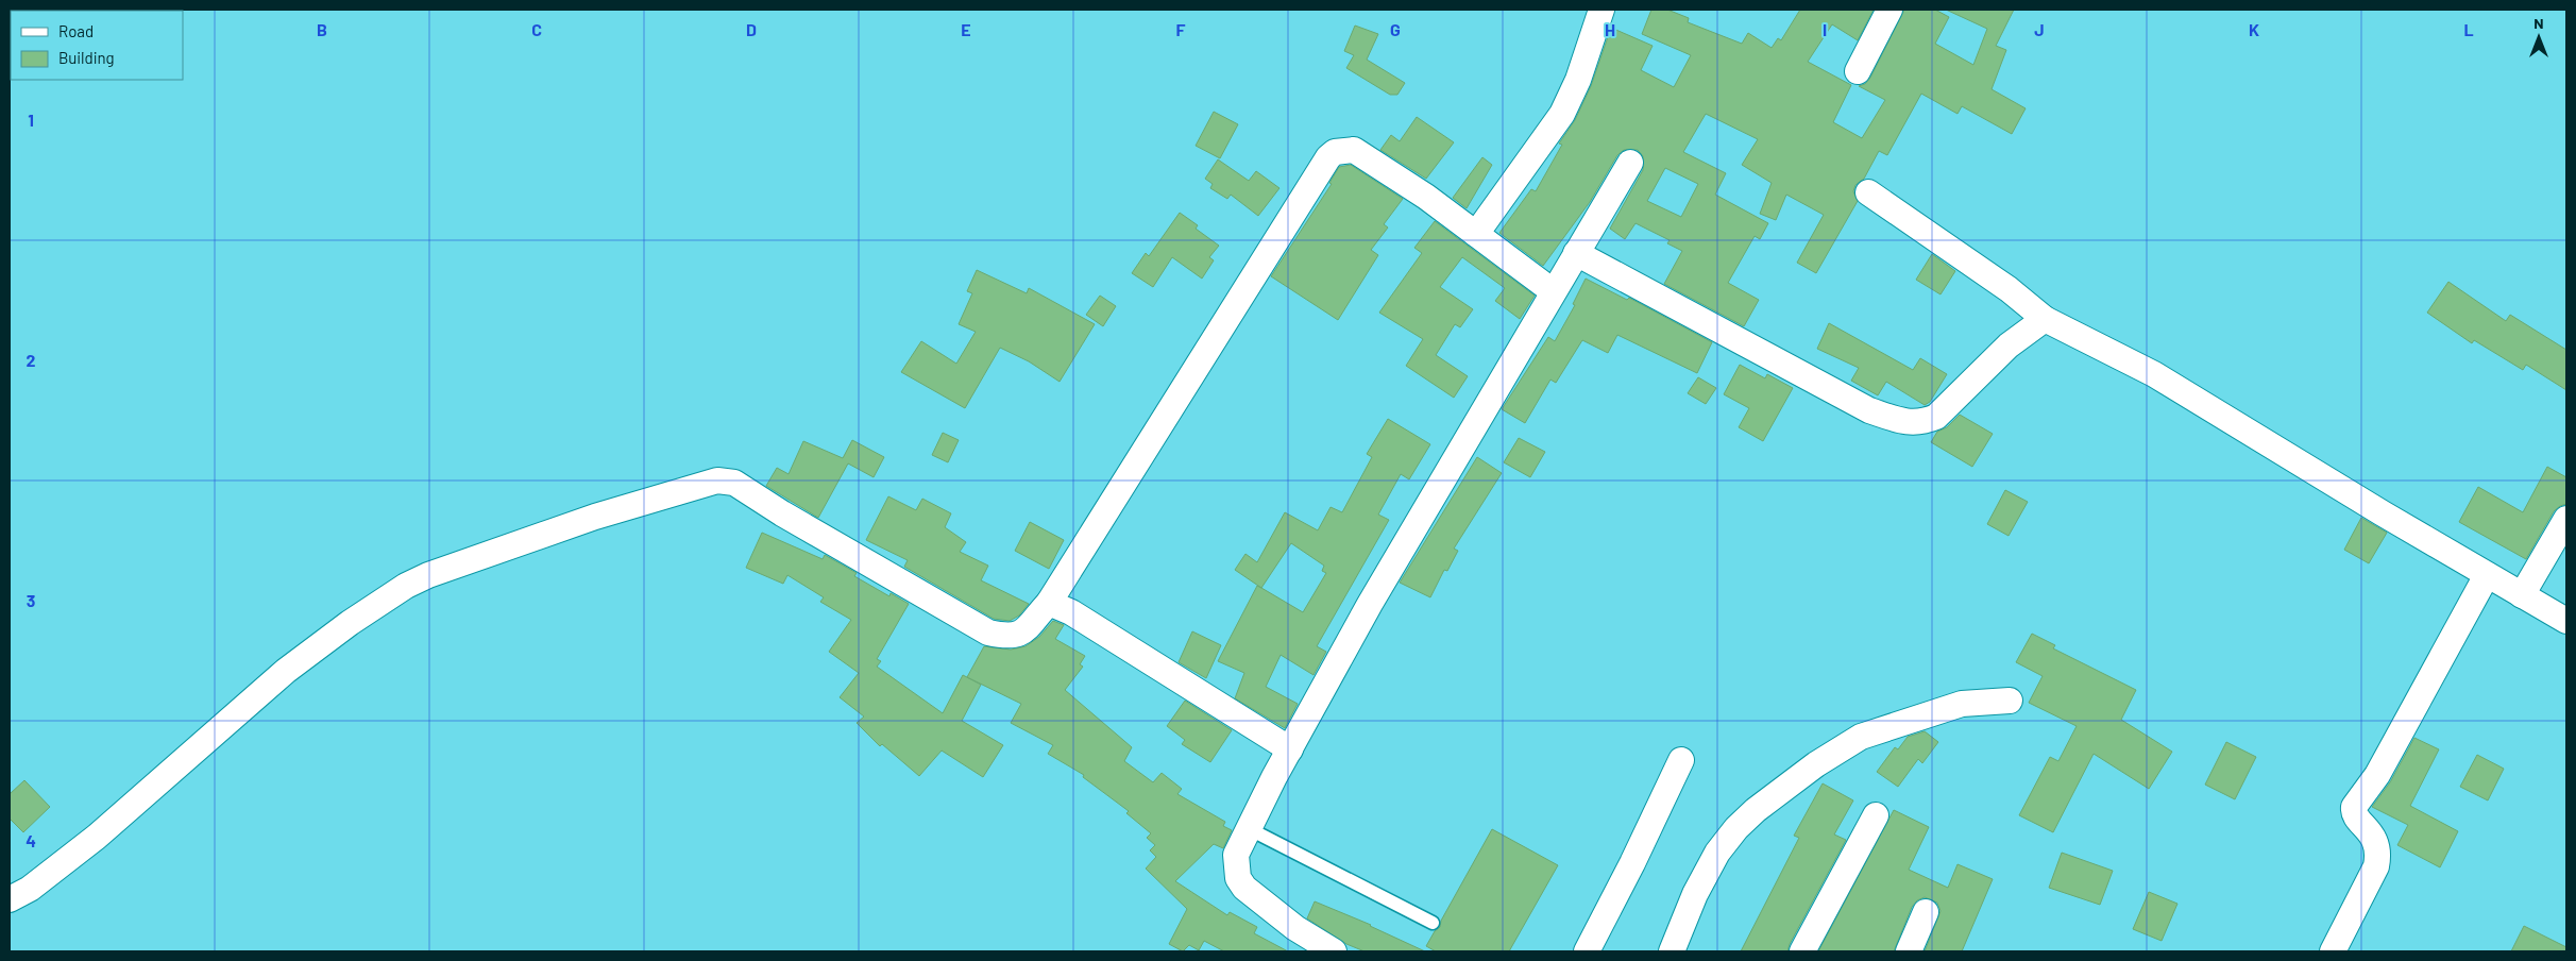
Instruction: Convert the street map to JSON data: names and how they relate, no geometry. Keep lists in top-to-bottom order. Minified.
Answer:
{"legend":["Road","Building"],"north":"top","grid":{"columns":["B","C","D","E","F","G","H","I","J","K","L"],"rows":["1","2","3","4"]}}
